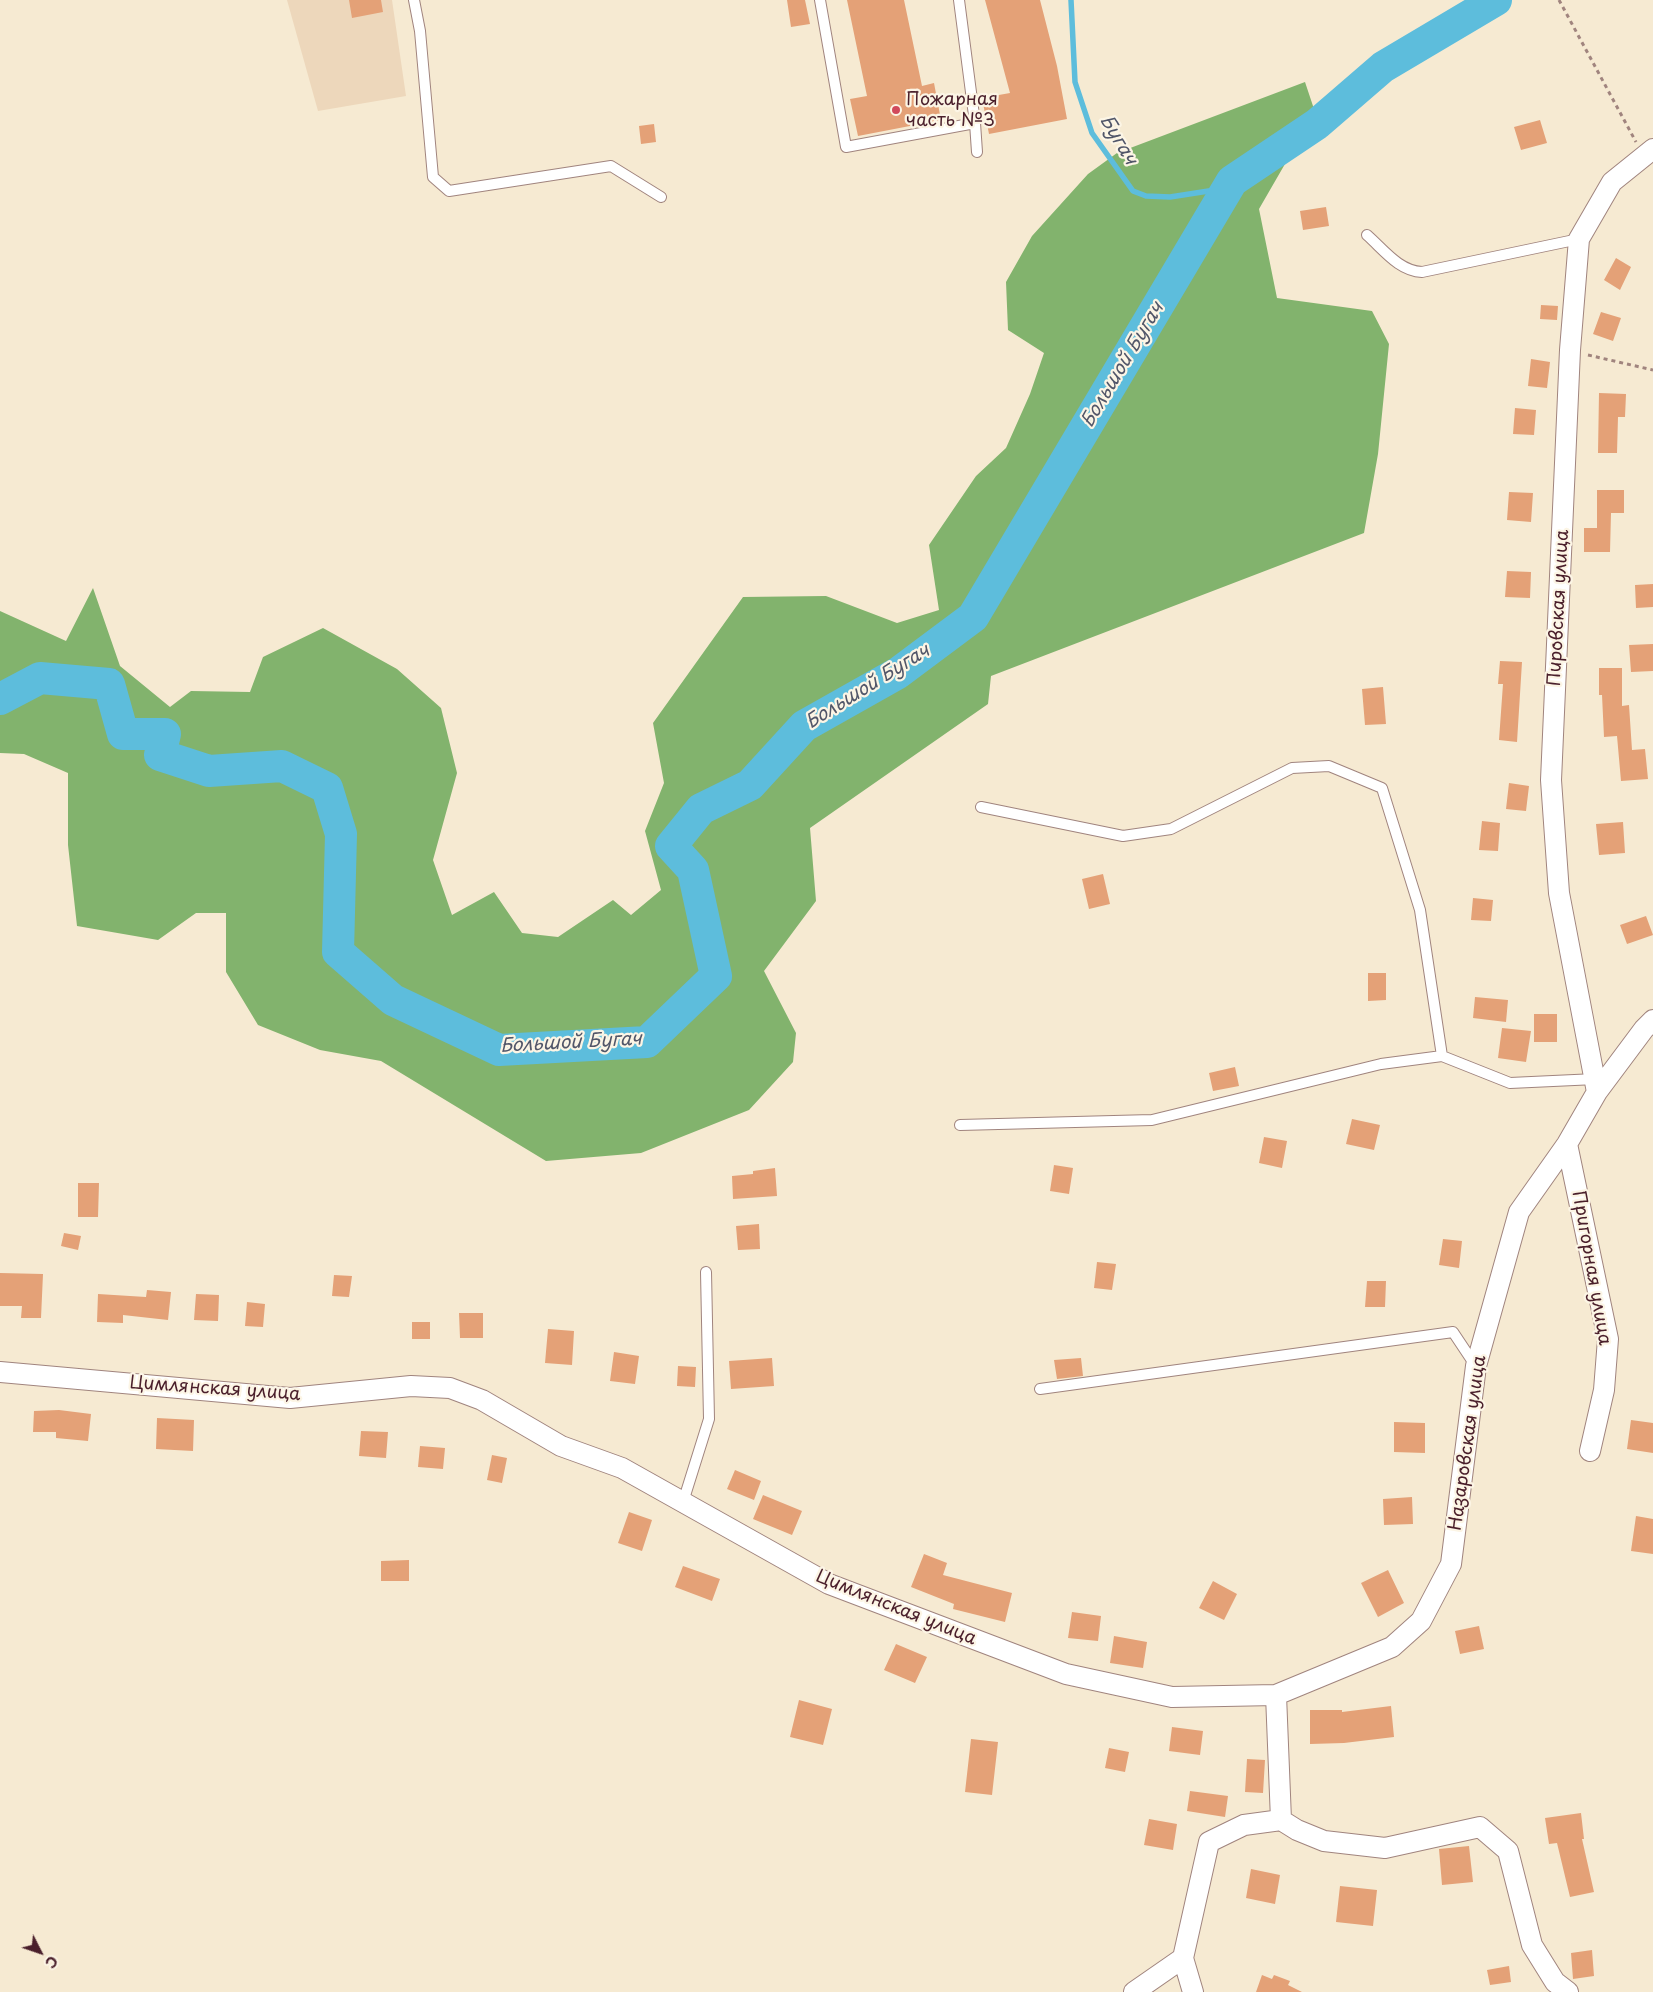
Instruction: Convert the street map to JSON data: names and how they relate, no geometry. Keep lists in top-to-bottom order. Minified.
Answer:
{"streets":{"street":["Пировская улица","Пригорная улица","Цимлянская улица","Назаровская улица"]},"crossings":[["Пировская улица","Назаровская улица"],["Пригорная улица","Назаровская улица"],["Цимлянская улица","Назаровская улица"]],"water":["Бугач","Большой Бугач"],"places":["Пожарная часть №3"],"north":"bottom right"}
